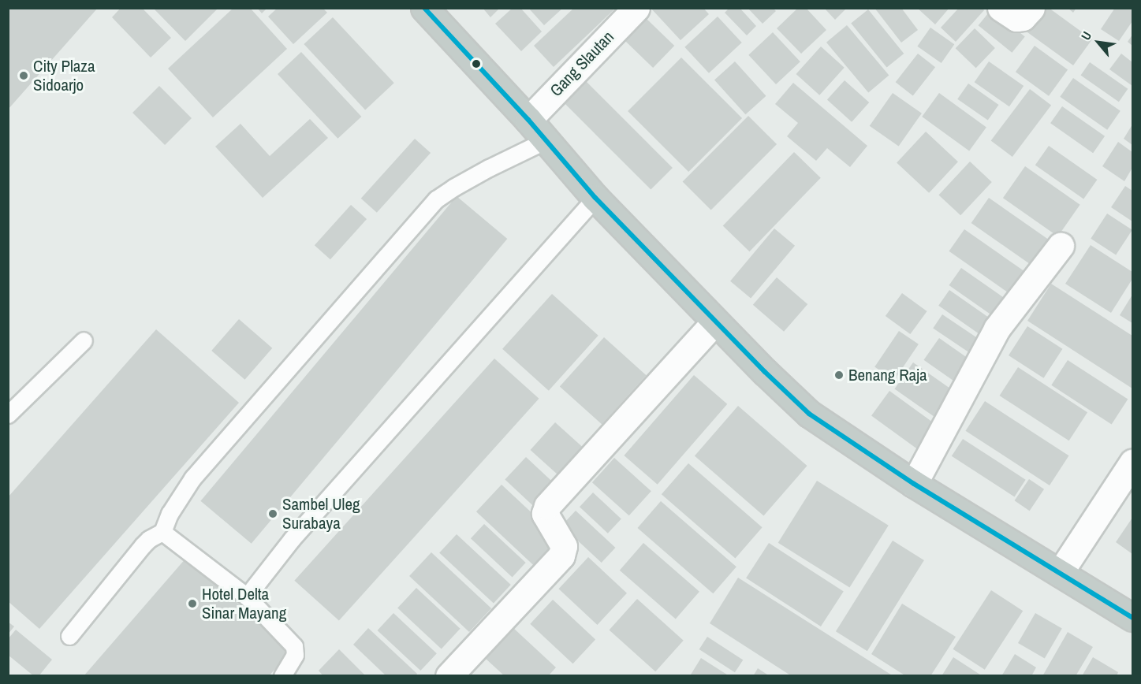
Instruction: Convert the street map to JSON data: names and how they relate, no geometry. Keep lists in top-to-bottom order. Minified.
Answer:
{"streets":{"street":["Gang Slautan"]},"places":["City Plaza Sidoarjo","Benang Raja","Sambel Uleg Surabaya","Hotel Delta Sinar Mayang"],"north":"top left"}
